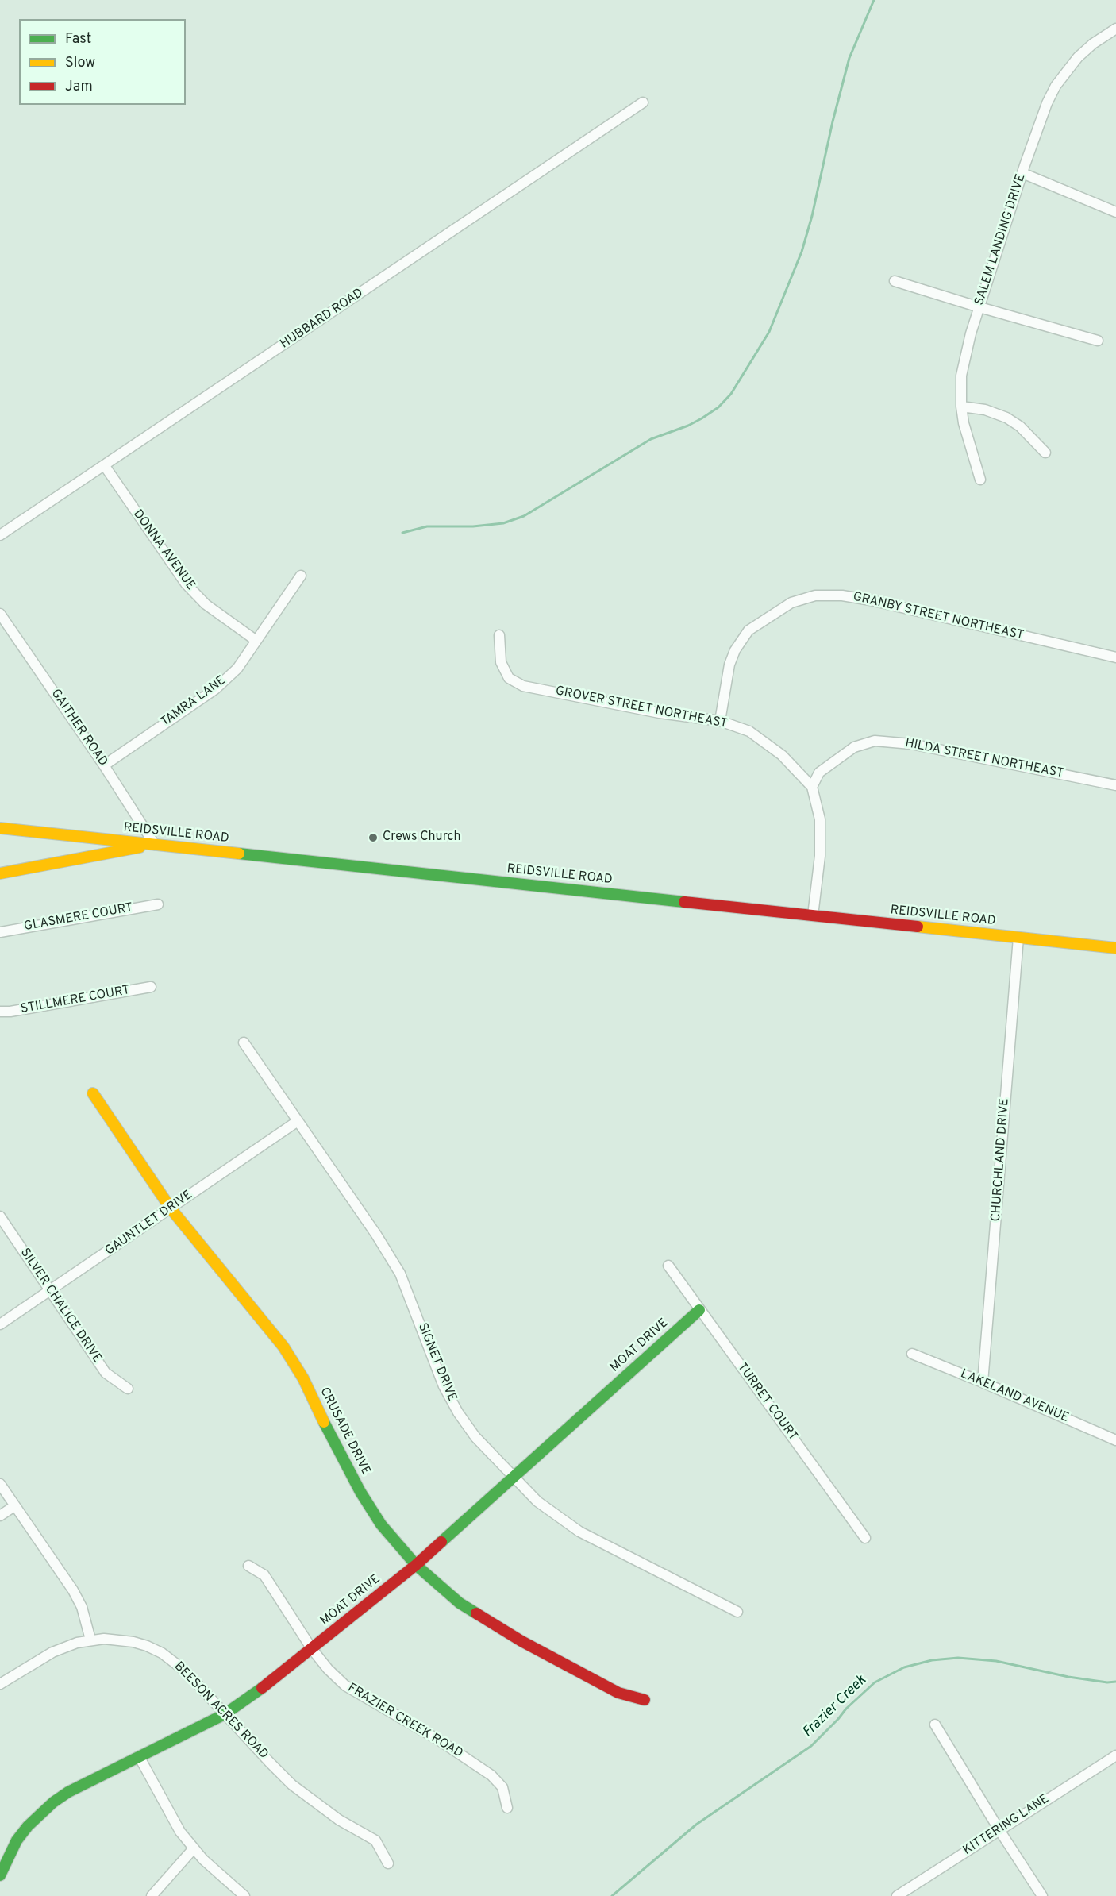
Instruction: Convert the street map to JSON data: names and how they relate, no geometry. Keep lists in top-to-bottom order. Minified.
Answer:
{"streets":{"main road":["REIDSVILLE ROAD","MOAT DRIVE","CRUSADE DRIVE"],"street":["SALEM LANDING DRIVE","HUBBARD ROAD","DONNA AVENUE","GRANBY STREET NORTHEAST","TAMRA LANE","GROVER STREET NORTHEAST","GAITHER ROAD","HILDA STREET NORTHEAST","GLASMERE COURT","STILLMERE COURT","CHURCHLAND DRIVE","GAUNTLET DRIVE","SILVER CHALICE DRIVE","SIGNET DRIVE","LAKELAND AVENUE","TURRET COURT","BEESON ACRES ROAD","FRAZIER CREEK ROAD","KITTERING LANE"]},"crossings":[["HUBBARD ROAD","DONNA AVENUE"],["DONNA AVENUE","TAMRA LANE"],["GRANBY STREET NORTHEAST","GROVER STREET NORTHEAST"],["TAMRA LANE","GAITHER ROAD"],["GROVER STREET NORTHEAST","HILDA STREET NORTHEAST"],["GAITHER ROAD","REIDSVILLE ROAD"],["REIDSVILLE ROAD","CHURCHLAND DRIVE"],["CHURCHLAND DRIVE","LAKELAND AVENUE"],["GAUNTLET DRIVE","SILVER CHALICE DRIVE"],["GAUNTLET DRIVE","SIGNET DRIVE"],["GAUNTLET DRIVE","CRUSADE DRIVE"],["MOAT DRIVE","SIGNET DRIVE"],["MOAT DRIVE","TURRET COURT"],["MOAT DRIVE","CRUSADE DRIVE"],["MOAT DRIVE","BEESON ACRES ROAD"],["MOAT DRIVE","FRAZIER CREEK ROAD"]],"water":["Frazier Creek"],"places":["Crews Church"],"legend":["Fast","Slow","Jam"]}
